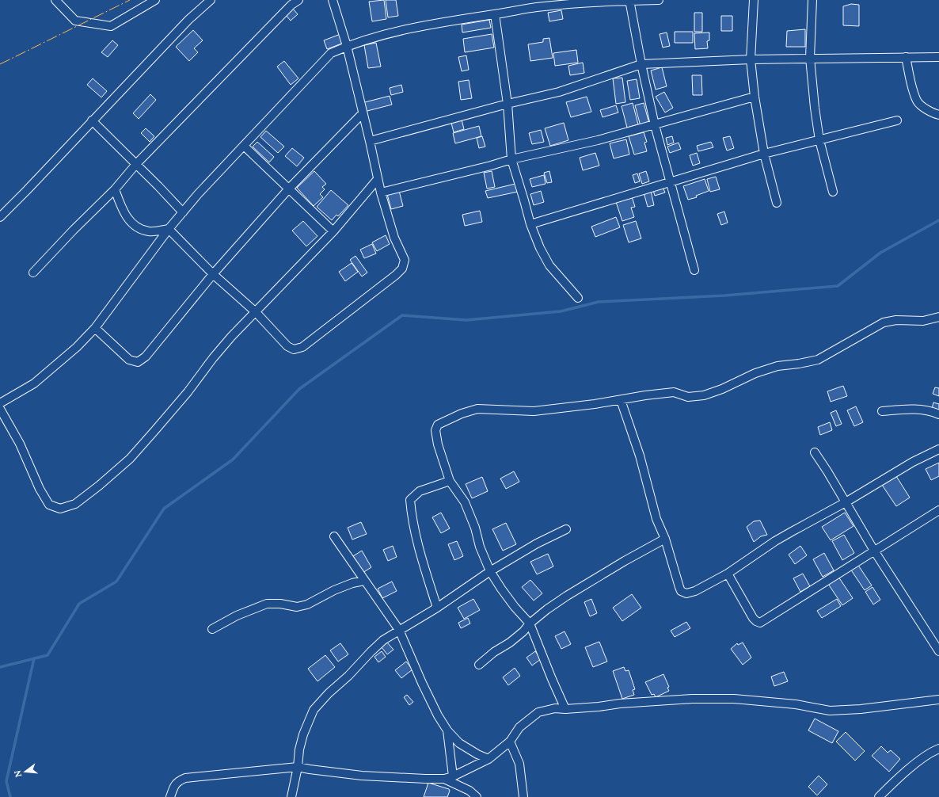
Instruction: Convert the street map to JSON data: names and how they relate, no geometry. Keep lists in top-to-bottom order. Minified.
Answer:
{"north":"left"}
